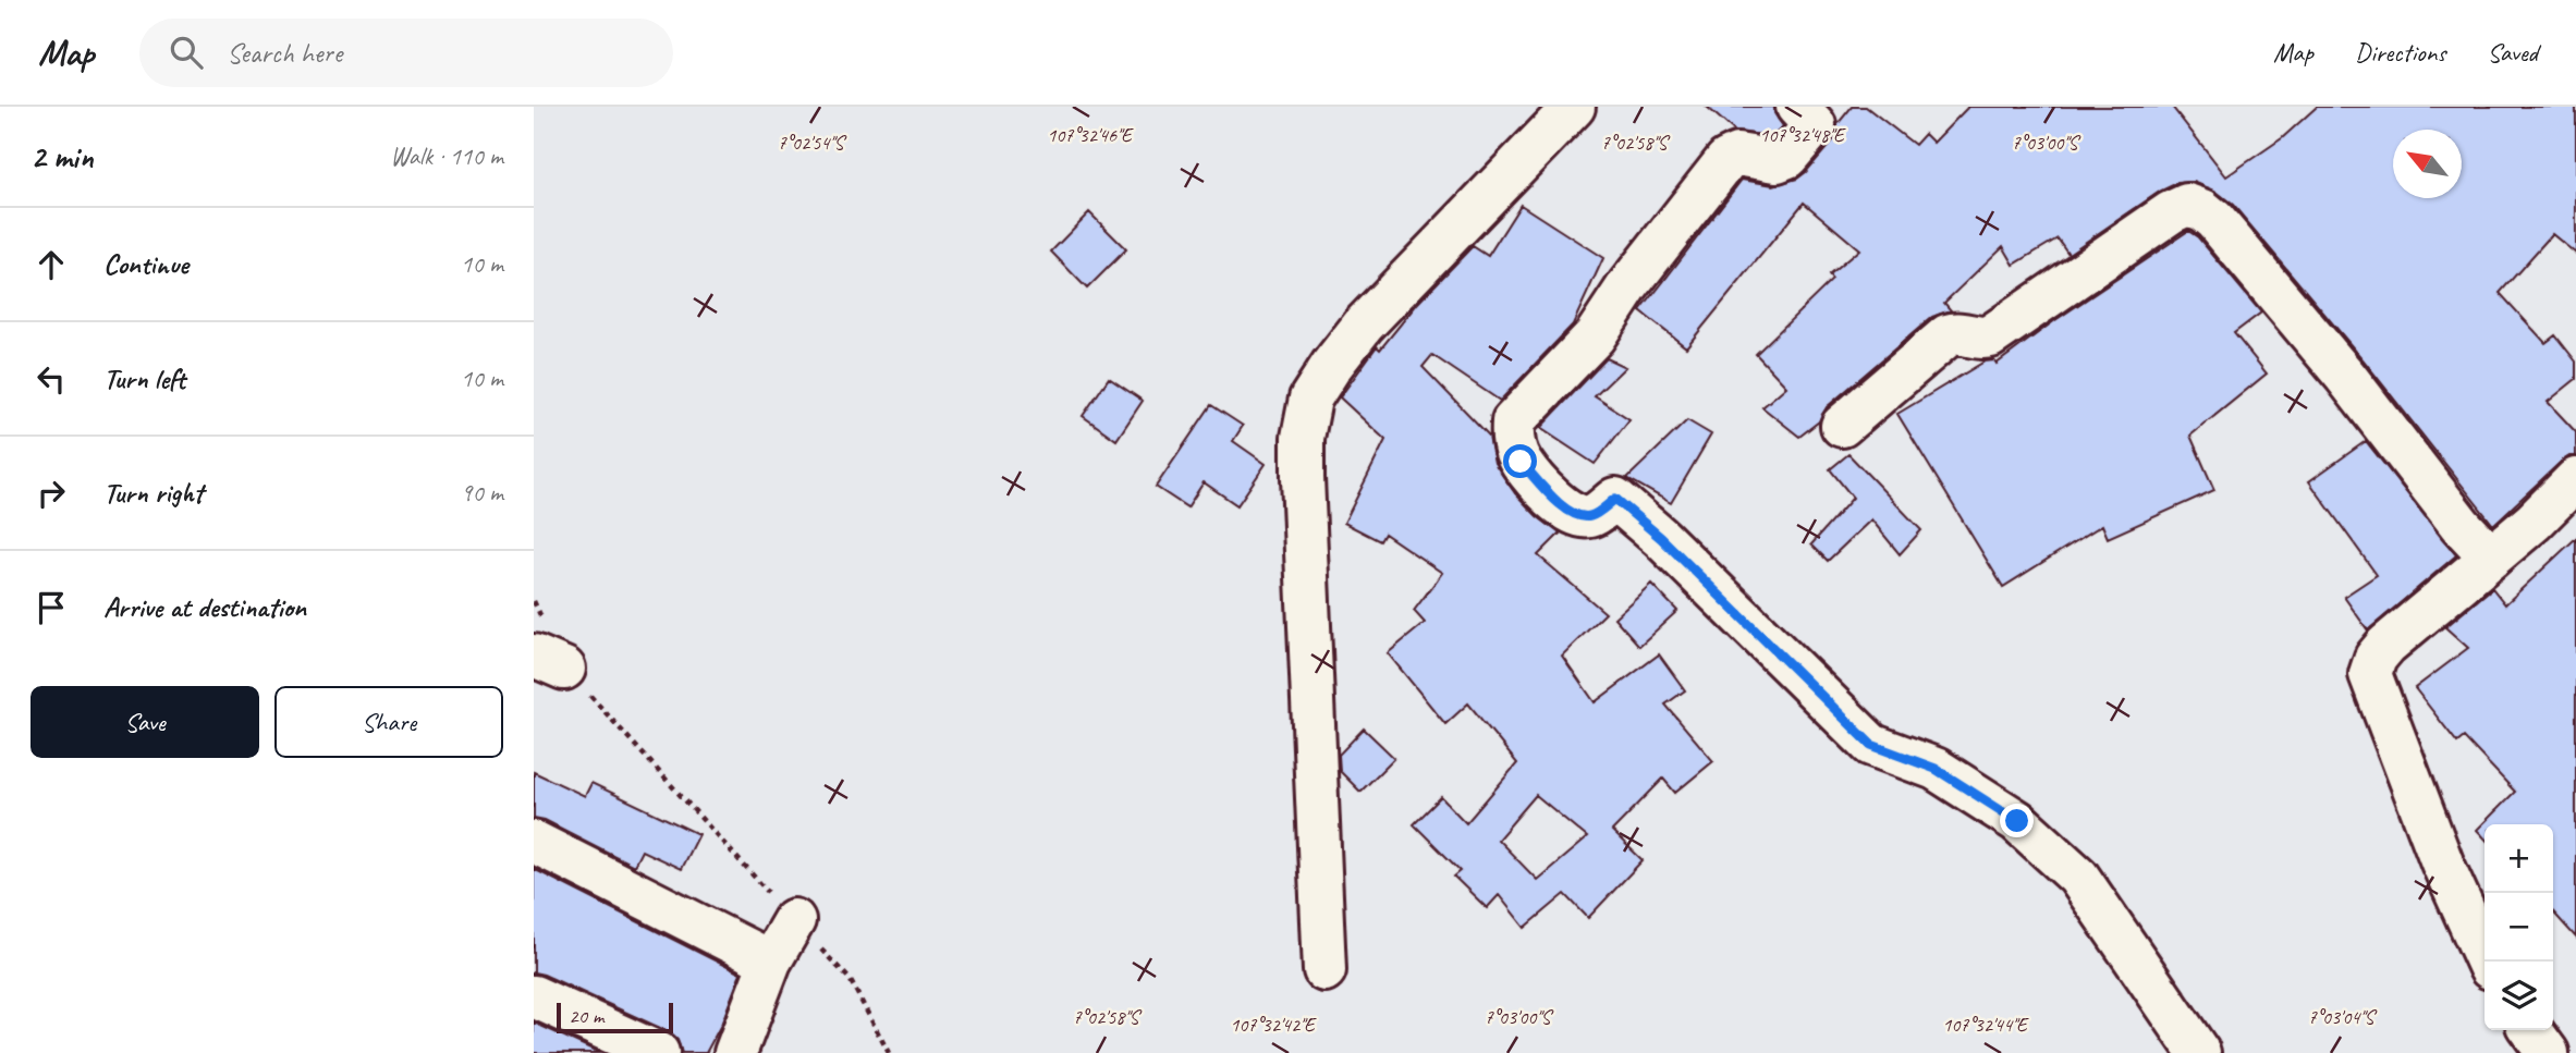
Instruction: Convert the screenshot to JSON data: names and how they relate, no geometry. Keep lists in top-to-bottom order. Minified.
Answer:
{"scale_bar":"20 m","north":"top left","page":{"header":"Map","search":"Search here","nav":["Map","Directions","Saved"],"heading":["2 min","Walk · 110 m"],"list":[["Continue","10 m"],["Turn left","10 m"],["Turn right","90 m"],"Arrive at destination"],"buttons":["Save","Share"],"map_buttons":["+","−"],"scale":"20 m"},"coordinates":["107°32'46\"E","107°32'48\"E","7°02'54\"S","7°02'58\"S","7°03'00\"S","7°03'04\"S","107°32'42\"E","107°32'44\"E"]}
